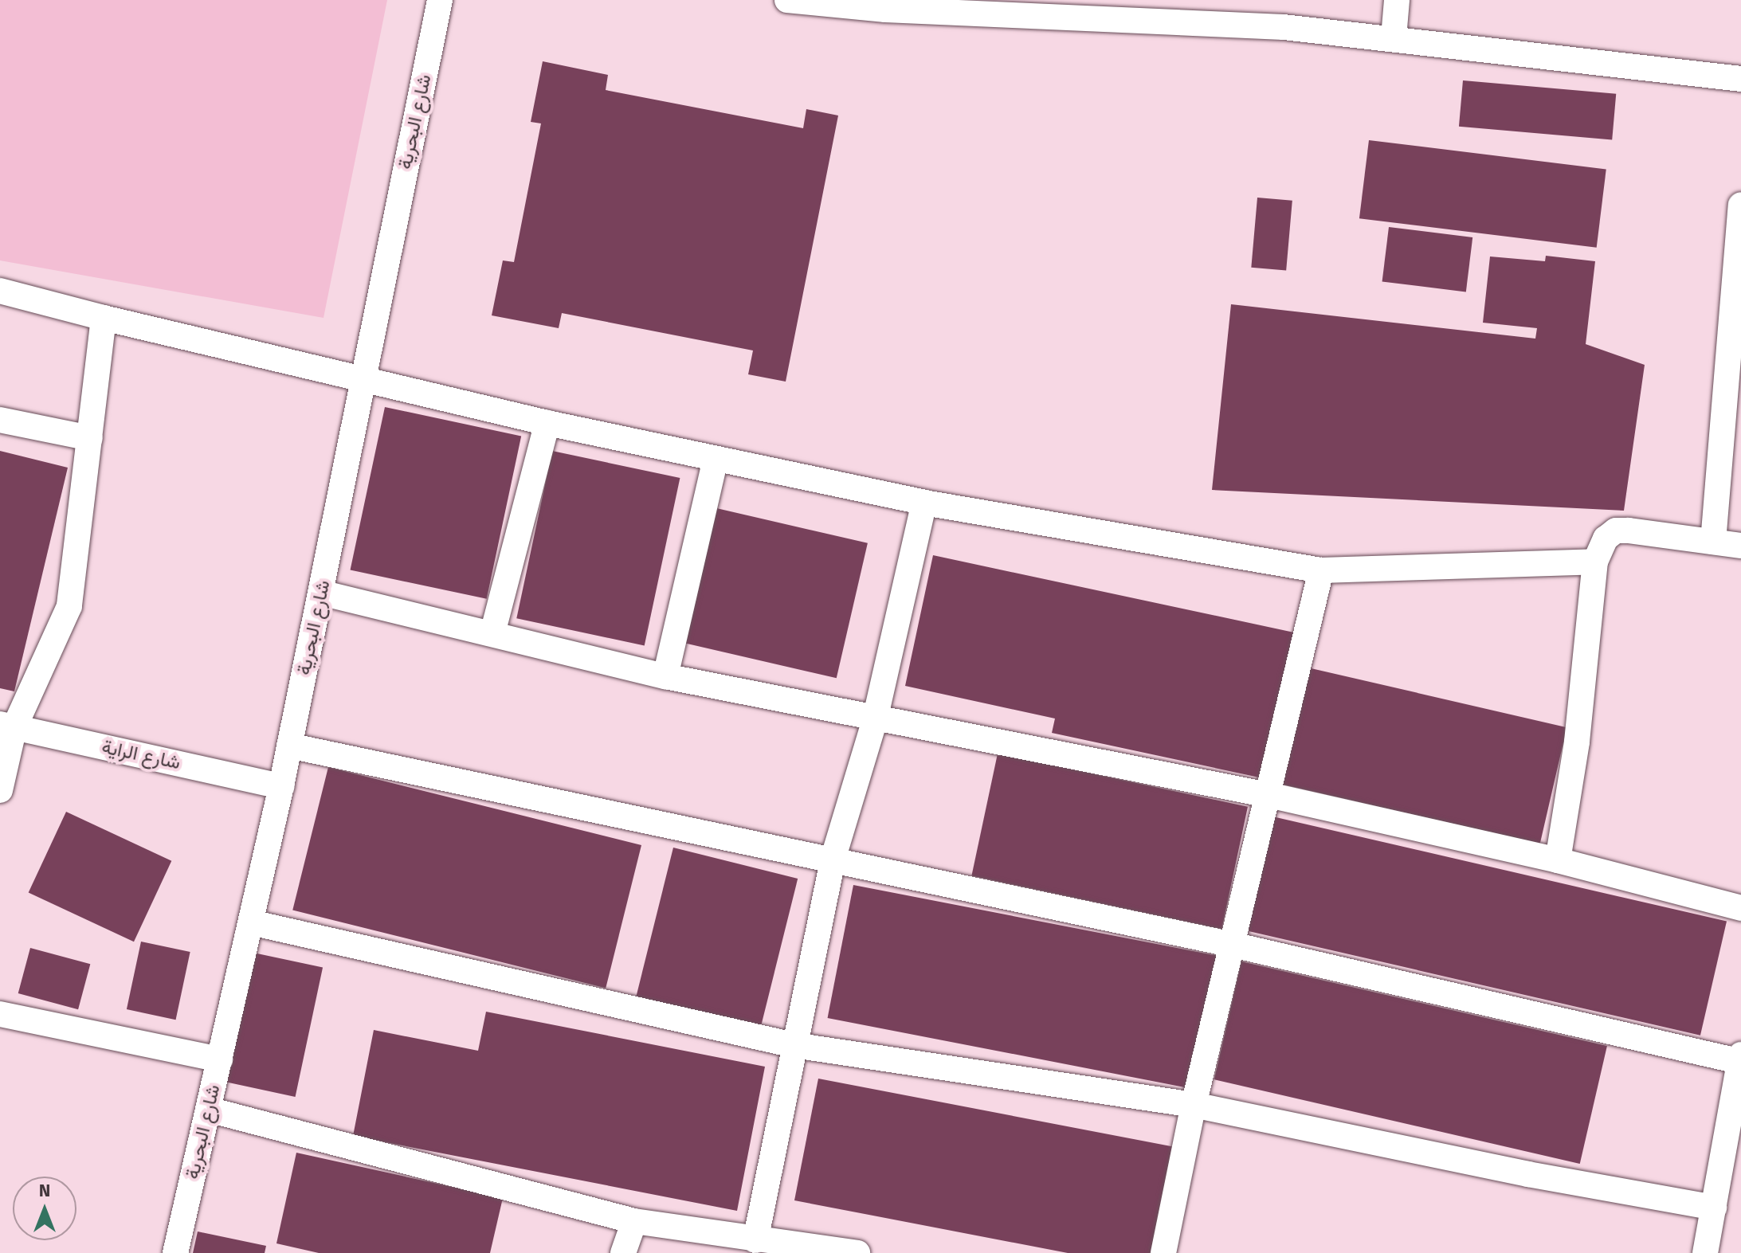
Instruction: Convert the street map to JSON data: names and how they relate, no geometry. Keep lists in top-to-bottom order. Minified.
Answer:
{"streets":{"street":["شارع البحرية","شارع الراية"]},"crossings":[["شارع البحرية","شارع الراية"]],"north":"top"}
